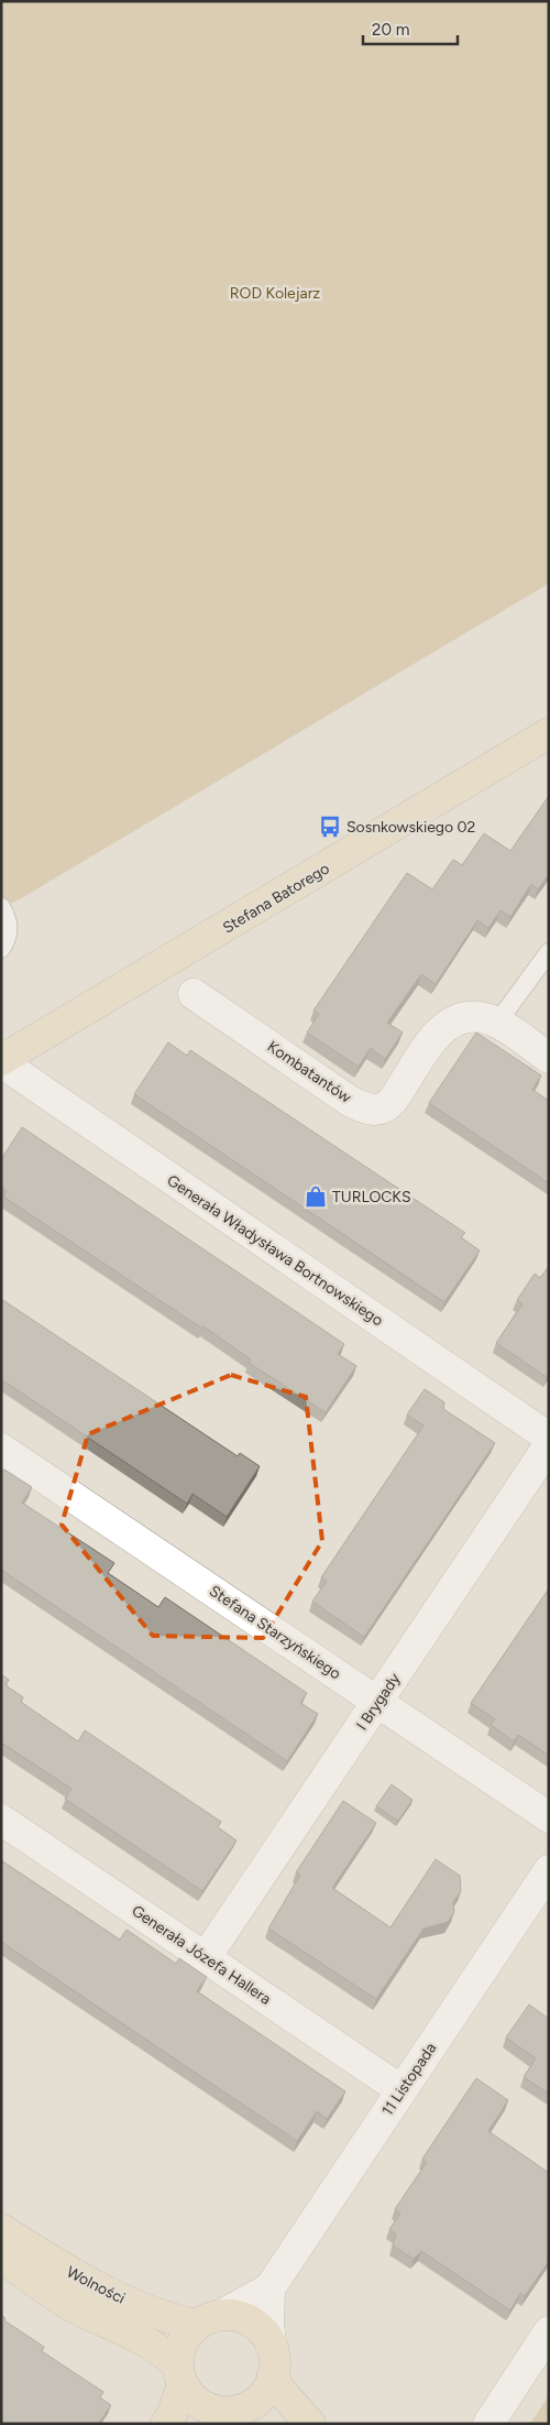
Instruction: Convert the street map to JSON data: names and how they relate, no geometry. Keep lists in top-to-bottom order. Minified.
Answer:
{"streets":{"street":["Stefana Batorego","Kombatantów","Generała Władysława Bortnowskiego","Stefana Starzyńskiego","I Brygady","Generała Józefa Hallera","11 Listopada","Wolności"]},"crossings":[["Stefana Batorego","Generała Władysława Bortnowskiego"],["Stefana Starzyńskiego","I Brygady"],["I Brygady","Generała Józefa Hallera"],["Generała Józefa Hallera","11 Listopada"],["11 Listopada","Wolności"]],"parks":["ROD Kolejarz"],"places":{"bus stop":["Sosnkowskiego 02"],"shop":["TURLOCKS"]},"scale_bar":"20 m"}
